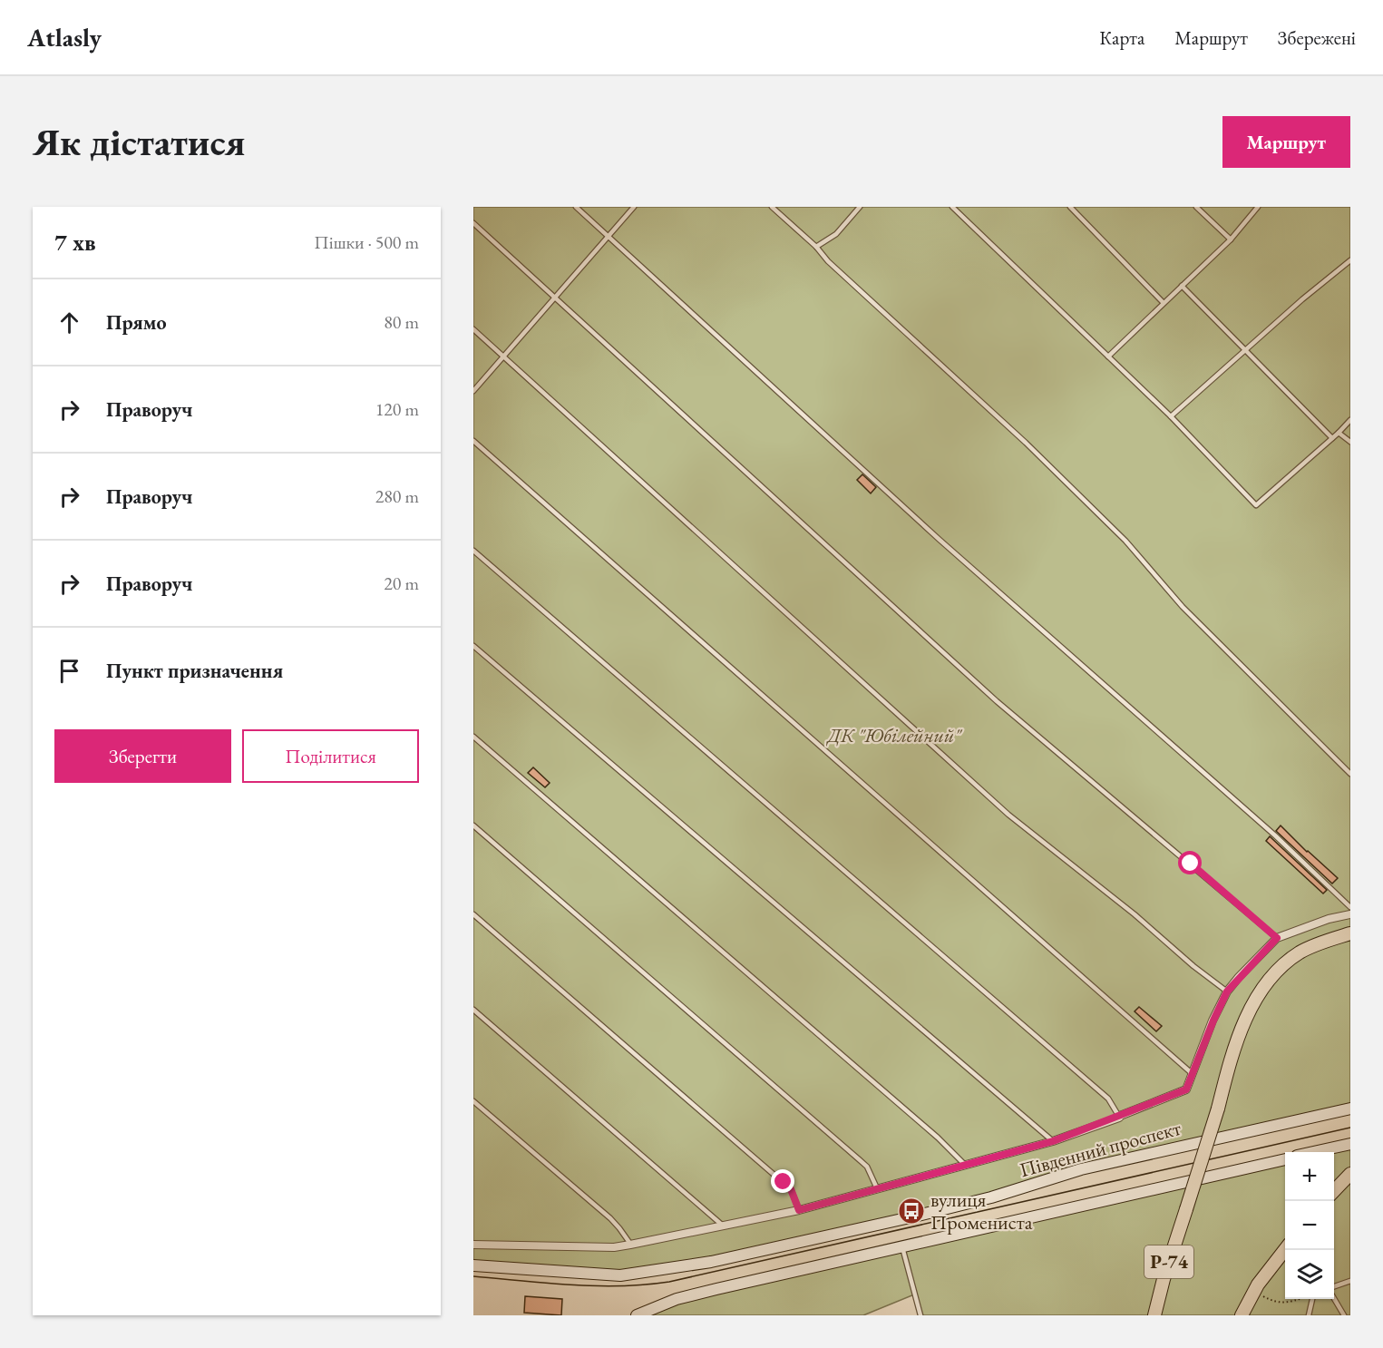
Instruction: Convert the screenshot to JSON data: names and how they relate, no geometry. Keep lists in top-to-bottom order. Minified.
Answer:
{"streets":{"main road":["Південний проспект","Р-74"]},"parks":["ДК \"Юбілейний\""],"places":{"bus stop":["вулиця Промениста"]},"page":{"header":"Atlasly","nav":["Карта","Маршрут","Збережені"],"buttons":["Маршрут",["Зберегти","Поділитися"]],"title":"Як дістатися","heading":["7 хв","Пішки · 500 m"],"list":[["Прямо","80 m"],["Праворуч","120 m"],["Праворуч","280 m"],["Праворуч","20 m"],"Пункт призначення"],"map_buttons":["+","−"]}}
